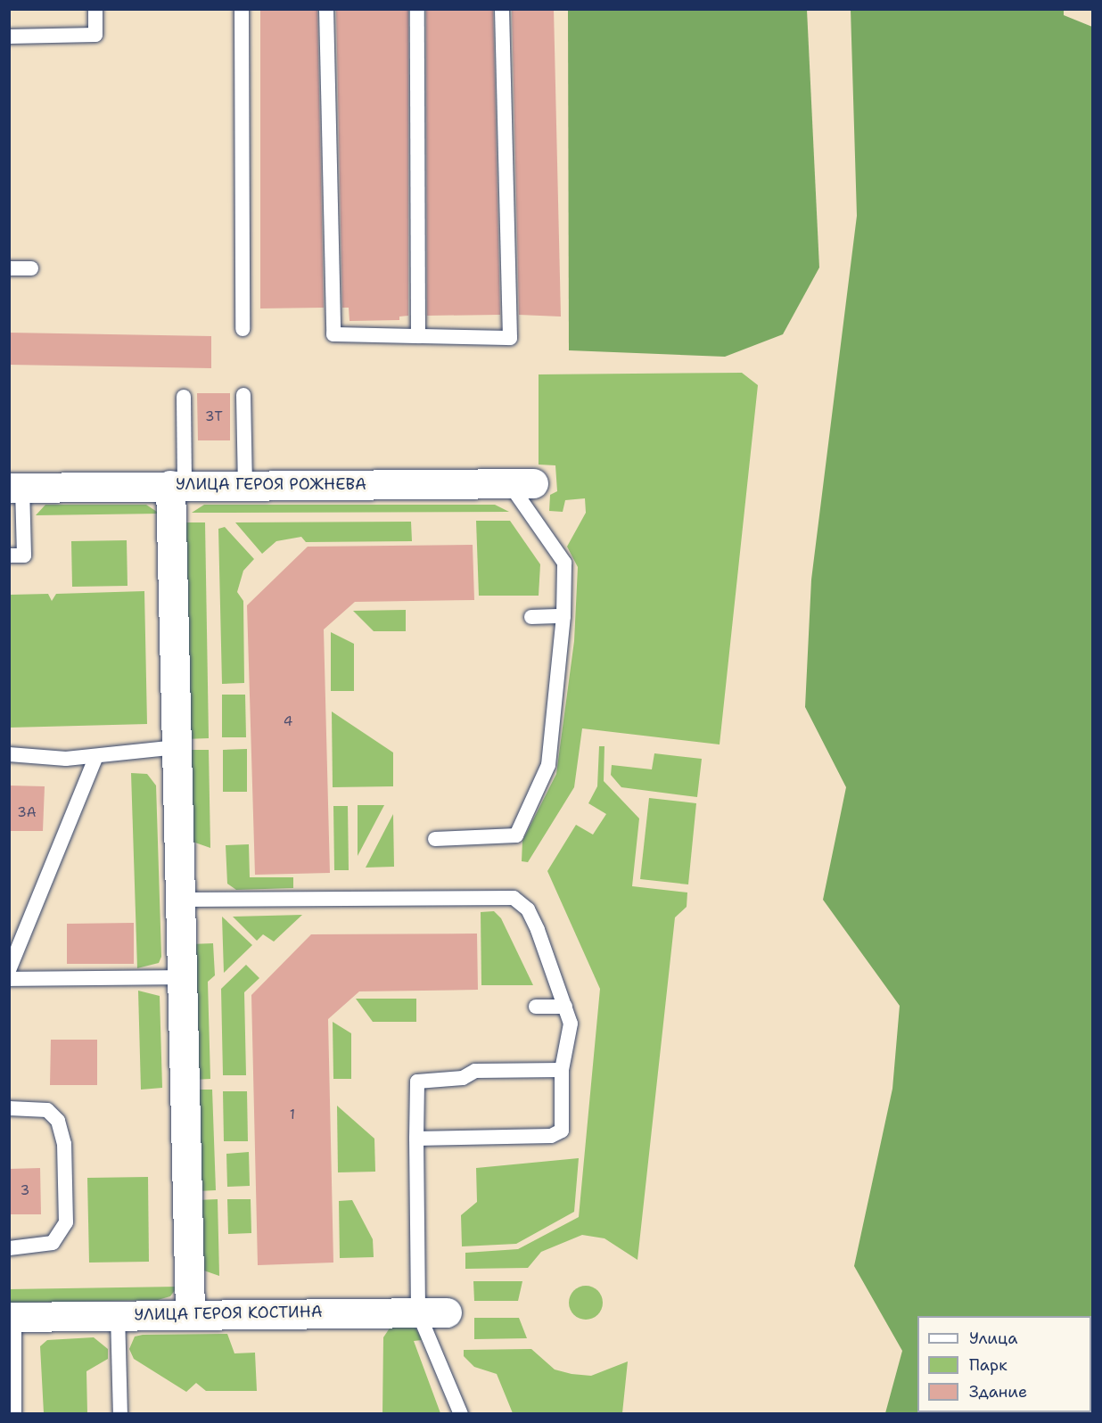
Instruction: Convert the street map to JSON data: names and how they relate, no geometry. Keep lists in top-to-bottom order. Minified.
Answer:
{"streets":{"street":["УЛИЦА ГЕРОЯ РОЖНЕВА","УЛИЦА ГЕРОЯ КОСТИНА"]},"house_numbers":["3Т","4","3А","1","3"],"legend":["Улица","Парк","Здание"]}
